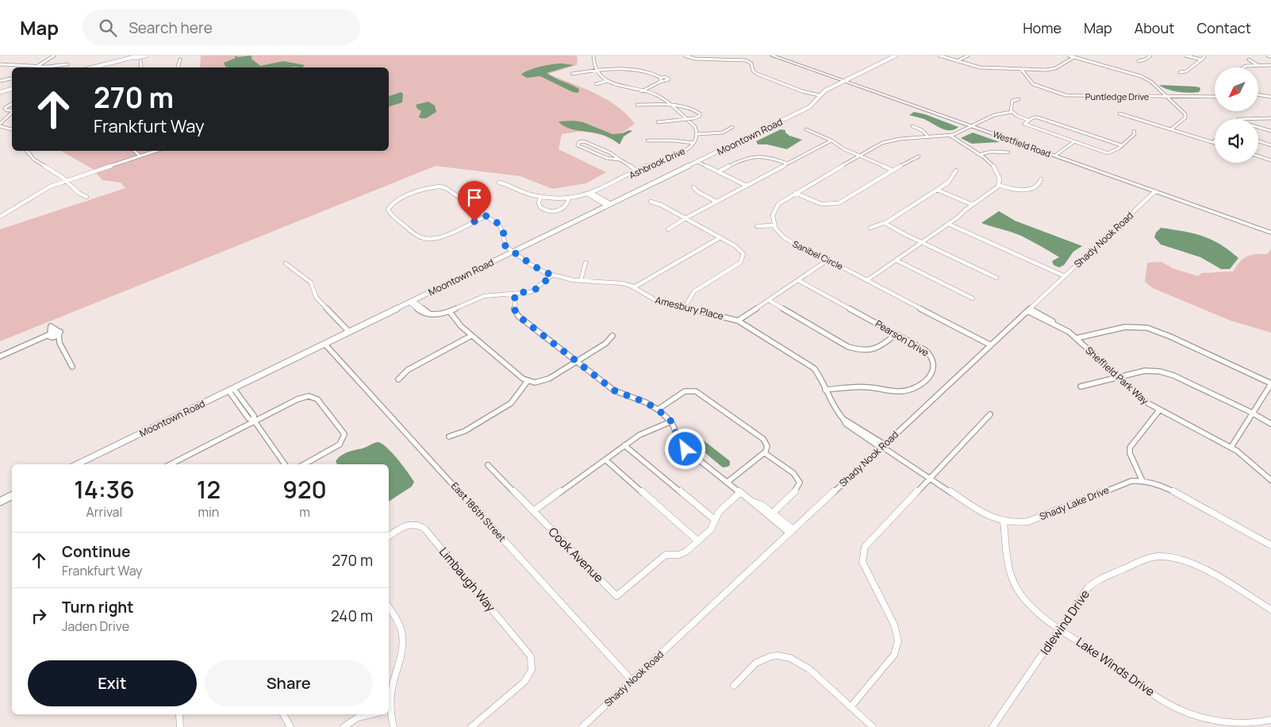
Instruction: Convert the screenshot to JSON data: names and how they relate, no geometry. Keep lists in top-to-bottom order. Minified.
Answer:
{"streets":{"main road":["Westfield Road"],"street":["Puntledge Drive","Moontown Road","Ashbrook Drive","Shady Nook Road","Sanibel Circle","Amesbury Place","Pearson Drive","Sheffield Park Way","Shady Lake Drive","East 186th Street","Cook Avenue","Limbaugh Way","Idlewind Drive","Lake Winds Drive"]},"crossings":[["Moontown Road","Westfield Road"],["Moontown Road","Amesbury Place"],["Moontown Road","East 186th Street"],["Westfield Road","Shady Nook Road"],["Shady Nook Road","Sanibel Circle"],["Shady Nook Road","Amesbury Place"],["Shady Nook Road","Sheffield Park Way"],["Shady Nook Road","Shady Lake Drive"],["Shady Nook Road","East 186th Street"],["Amesbury Place","Pearson Drive"],["Amesbury Place","Shady Lake Drive"],["Shady Lake Drive","Lake Winds Drive"],["Idlewind Drive","Lake Winds Drive"]],"north":"bottom left","page":{"header":"Map","search":"Search here","nav":["Home","Map","About","Contact"],"turn":["270 m","Frankfurt Way"],"eta":["14:36","Arrival","12","min","920","m"],"list":[{"name":"Continue","note":"Frankfurt Way","value":"270 m"},{"name":"Turn right","note":"Jaden Drive","value":"240 m"}],"buttons":["Exit","Share"]}}
